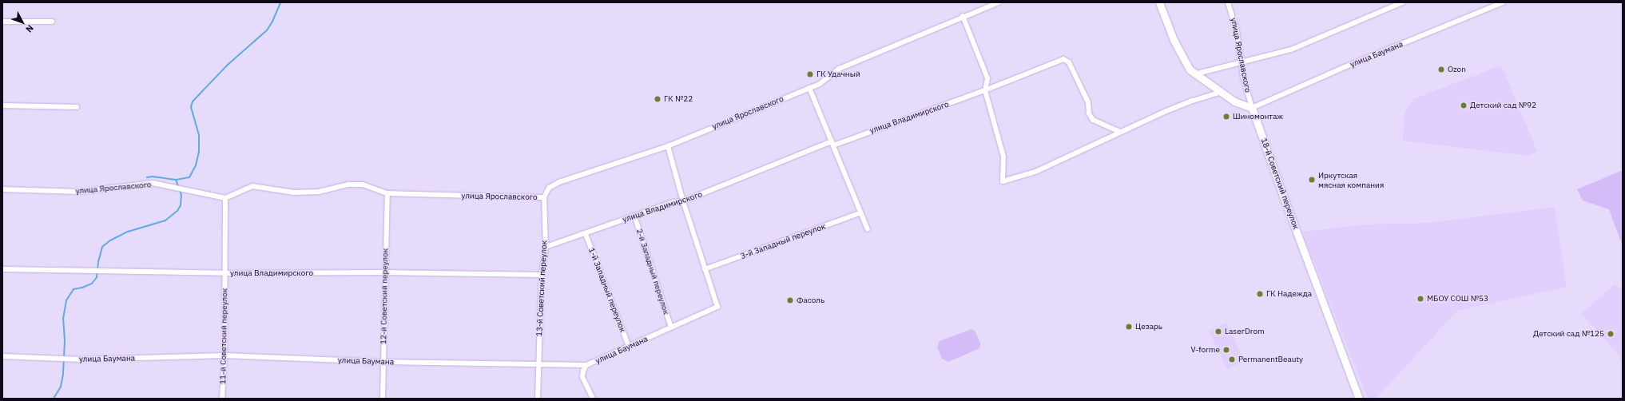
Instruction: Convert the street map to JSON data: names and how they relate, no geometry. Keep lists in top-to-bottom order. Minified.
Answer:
{"streets":{"street":["улица Баумана","улица Ярославского","улица Владимирского","18-й Советский переулок","3-й Западный переулок","2-й Западный переулок","13-й Советский переулок","1-й Западный переулок","12-й Советский переулок","11-й Советский переулок"]},"crossings":[["улица Баумана","улица Ярославского"],["улица Баумана","18-й Советский переулок"],["улица Баумана","3-й Западный переулок"],["улица Баумана","2-й Западный переулок"],["улица Баумана","13-й Советский переулок"],["улица Баумана","1-й Западный переулок"],["улица Баумана","12-й Советский переулок"],["улица Баумана","11-й Советский переулок"],["улица Ярославского","18-й Советский переулок"],["улица Ярославского","13-й Советский переулок"],["улица Ярославского","12-й Советский переулок"],["улица Ярославского","11-й Советский переулок"],["улица Владимирского","2-й Западный переулок"],["улица Владимирского","13-й Советский переулок"],["улица Владимирского","1-й Западный переулок"],["улица Владимирского","12-й Советский переулок"],["улица Владимирского","11-й Советский переулок"]],"places":["Ozon","ГК Удачный","ГК №22","Детский сад №92","Шиномонтаж","Иркутская мясная компания","ГК Надежда","МБОУ СОШ №53","Фасоль","Цезарь","LaseгDrom","Детский сад №125","V-forme","PermanentBeauty"],"north":"bottom right"}
